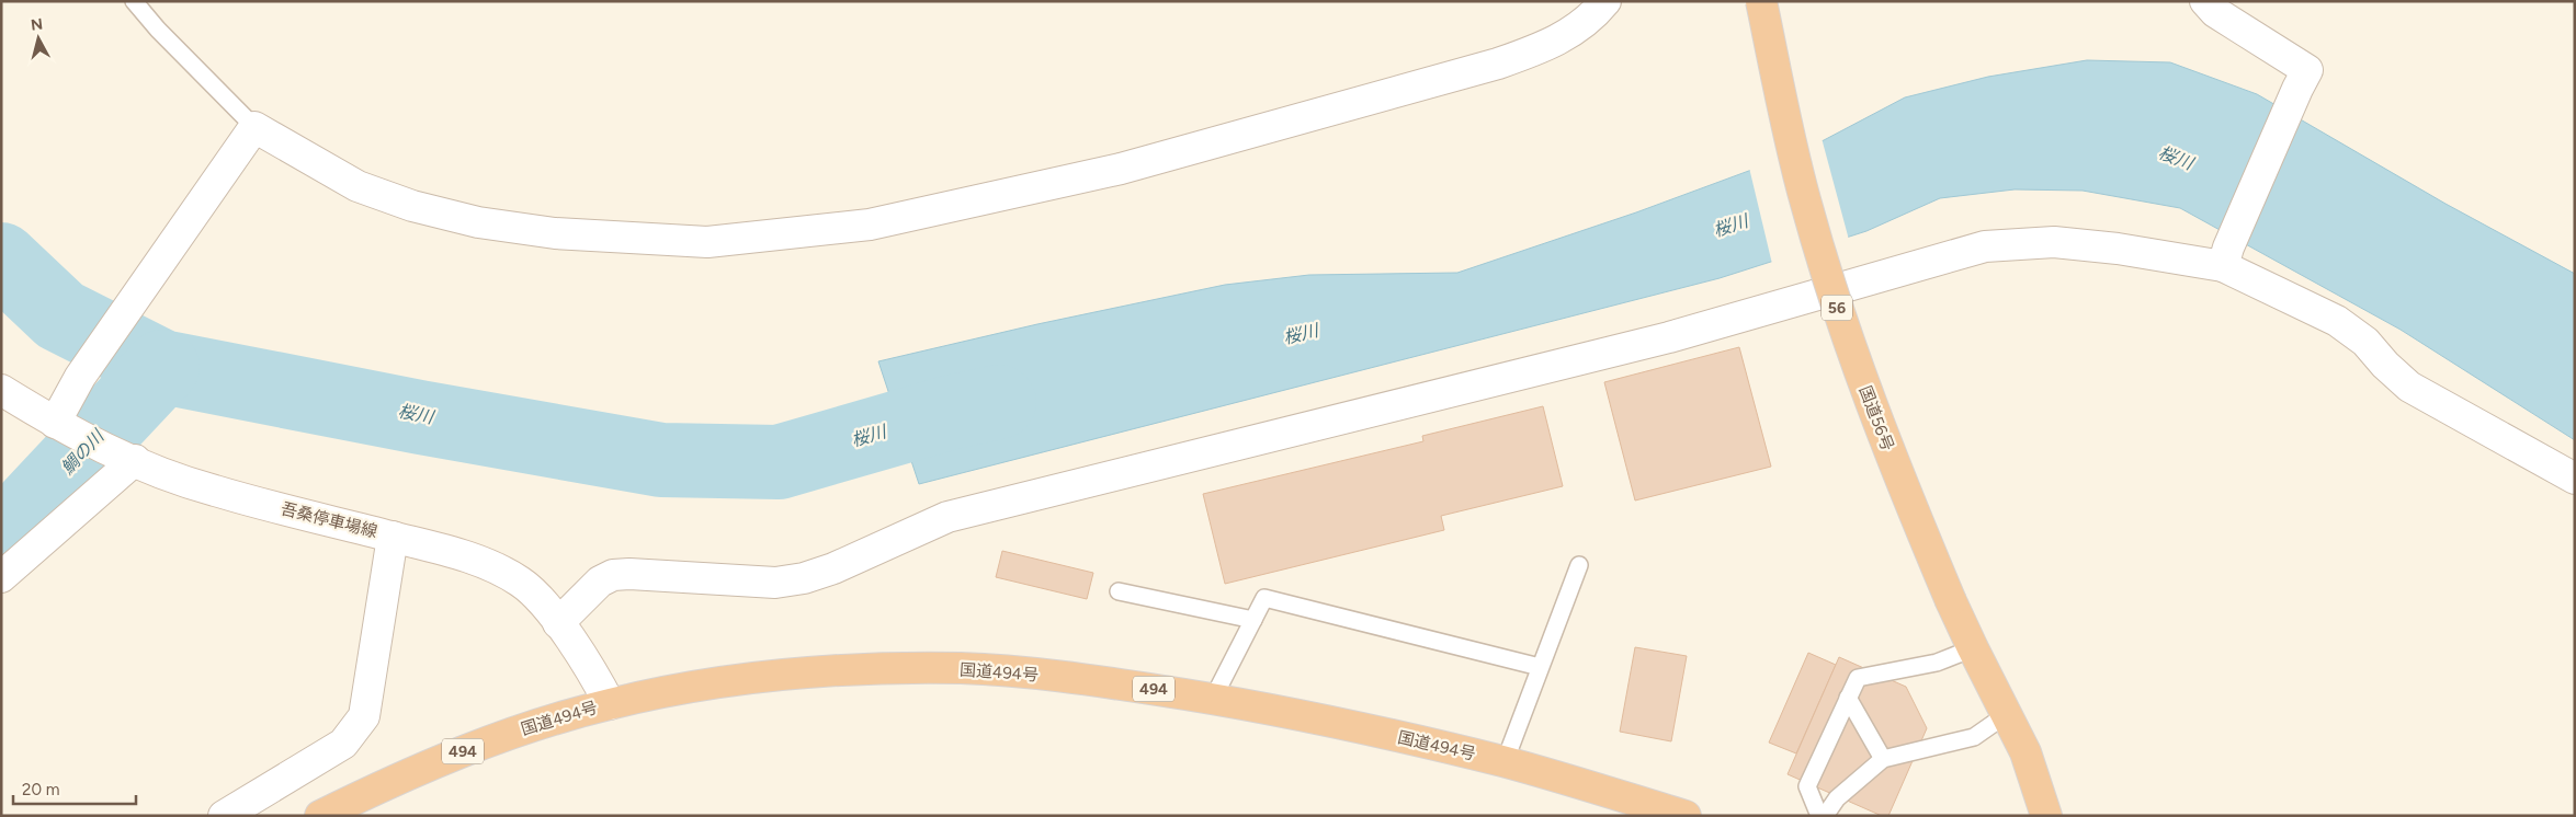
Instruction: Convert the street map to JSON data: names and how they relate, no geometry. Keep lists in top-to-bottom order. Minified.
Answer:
{"streets":{"highway":["56","国道56号","国道494号","494"],"street":["吾桑停車場線"]},"crossings":[["吾桑停車場線","国道494号"]],"water":["桜川","鯛の川"],"scale_bar":"20 m","north":"top"}
